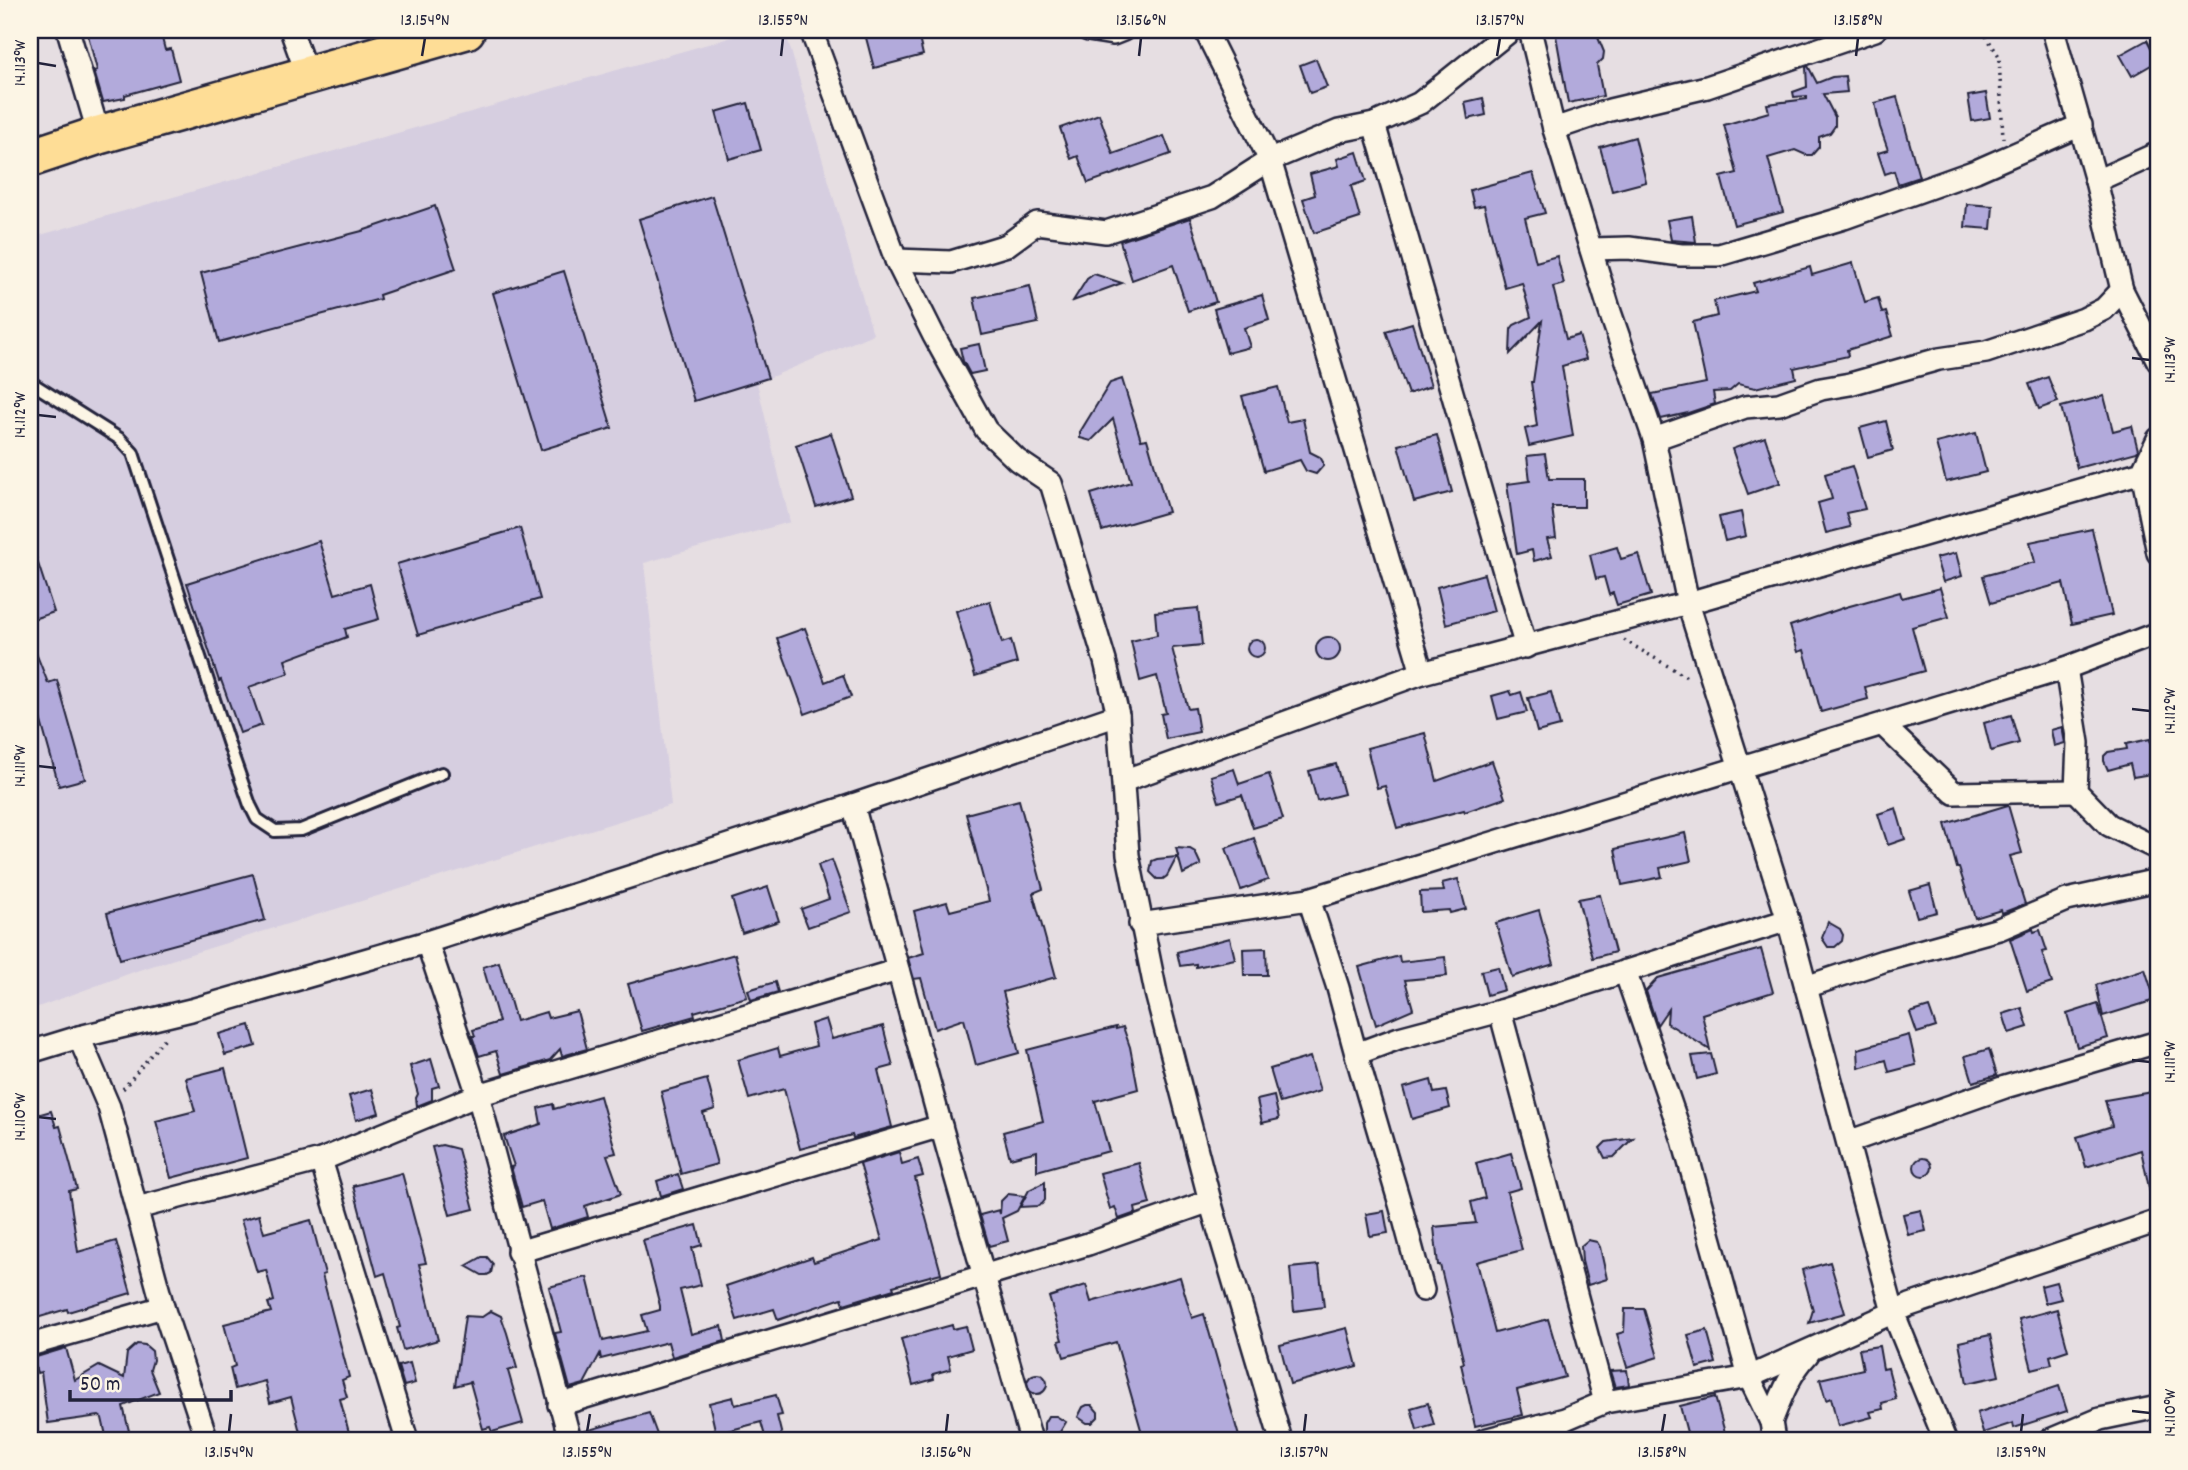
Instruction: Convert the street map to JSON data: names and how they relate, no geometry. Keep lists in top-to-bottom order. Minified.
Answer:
{"scale_bar":"50 m","coordinates":["13.154°N","13.155°N","13.156°N","13.157°N","13.158°N","14.113°W","14.112°W","14.111°W","14.110°W","13.159°N"]}
